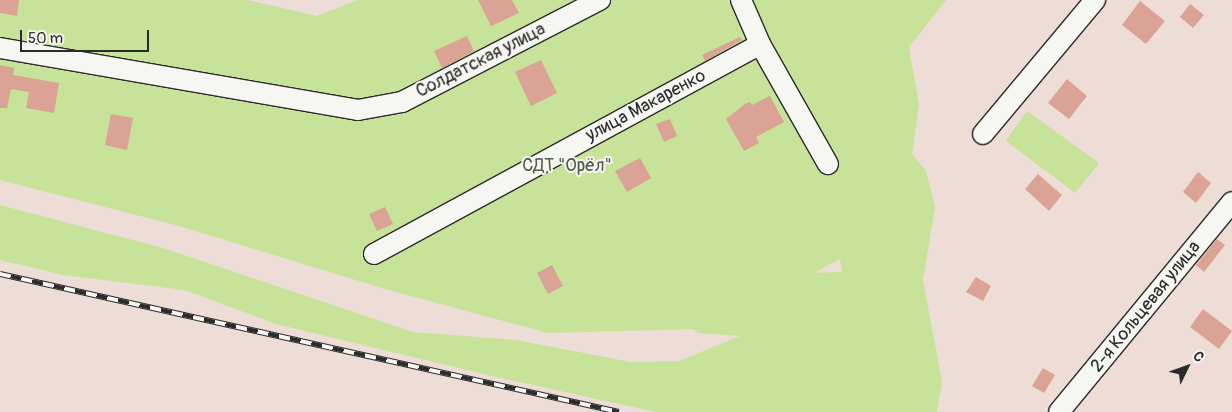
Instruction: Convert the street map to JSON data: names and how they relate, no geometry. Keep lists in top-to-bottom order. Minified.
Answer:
{"streets":{"street":["Солдатская улица","улица Макаренко","2-я Кольцевая улица"]},"parks":["СДТ \"Орёл\""],"scale_bar":"50 m","north":"top right"}
